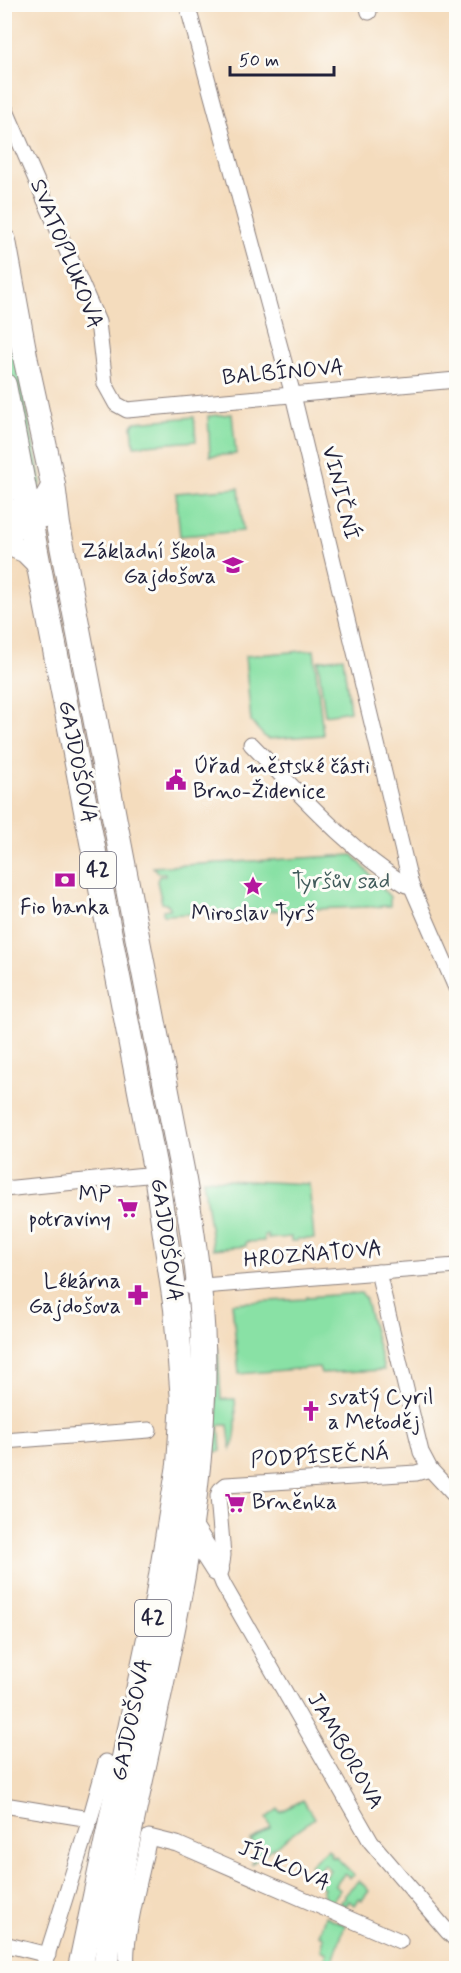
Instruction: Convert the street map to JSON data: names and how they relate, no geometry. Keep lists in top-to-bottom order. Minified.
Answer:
{"streets":{"main road":["GAJDOŠOVA","42"],"street":["SVATOPLUKOVA","BALBÍNOVA","VINIČNÍ","HROZŇATOVA","PODPÍSEČNÁ","JAMBOROVA","JÍLKOVA"]},"crossings":[["SVATOPLUKOVA","BALBÍNOVA"],["BALBÍNOVA","VINIČNÍ"],["GAJDOŠOVA","42"],["GAJDOŠOVA","HROZŇATOVA"],["PODPÍSEČNÁ","JAMBOROVA"]],"parks":["Tyršův sad"],"places":{"school or university":["Základní škola Gajdošova"],"public building":["Úřad městské části Brno-Židenice"],"bank":["Fio banka"],"place":["Miroslav Tyrš"],"supermarket":["MP potraviny","Brněnka"],"pharmacy":["Lékárna Gajdošova"],"church":["svatý Cyril a Metoděj"]},"scale_bar":"50 m"}
